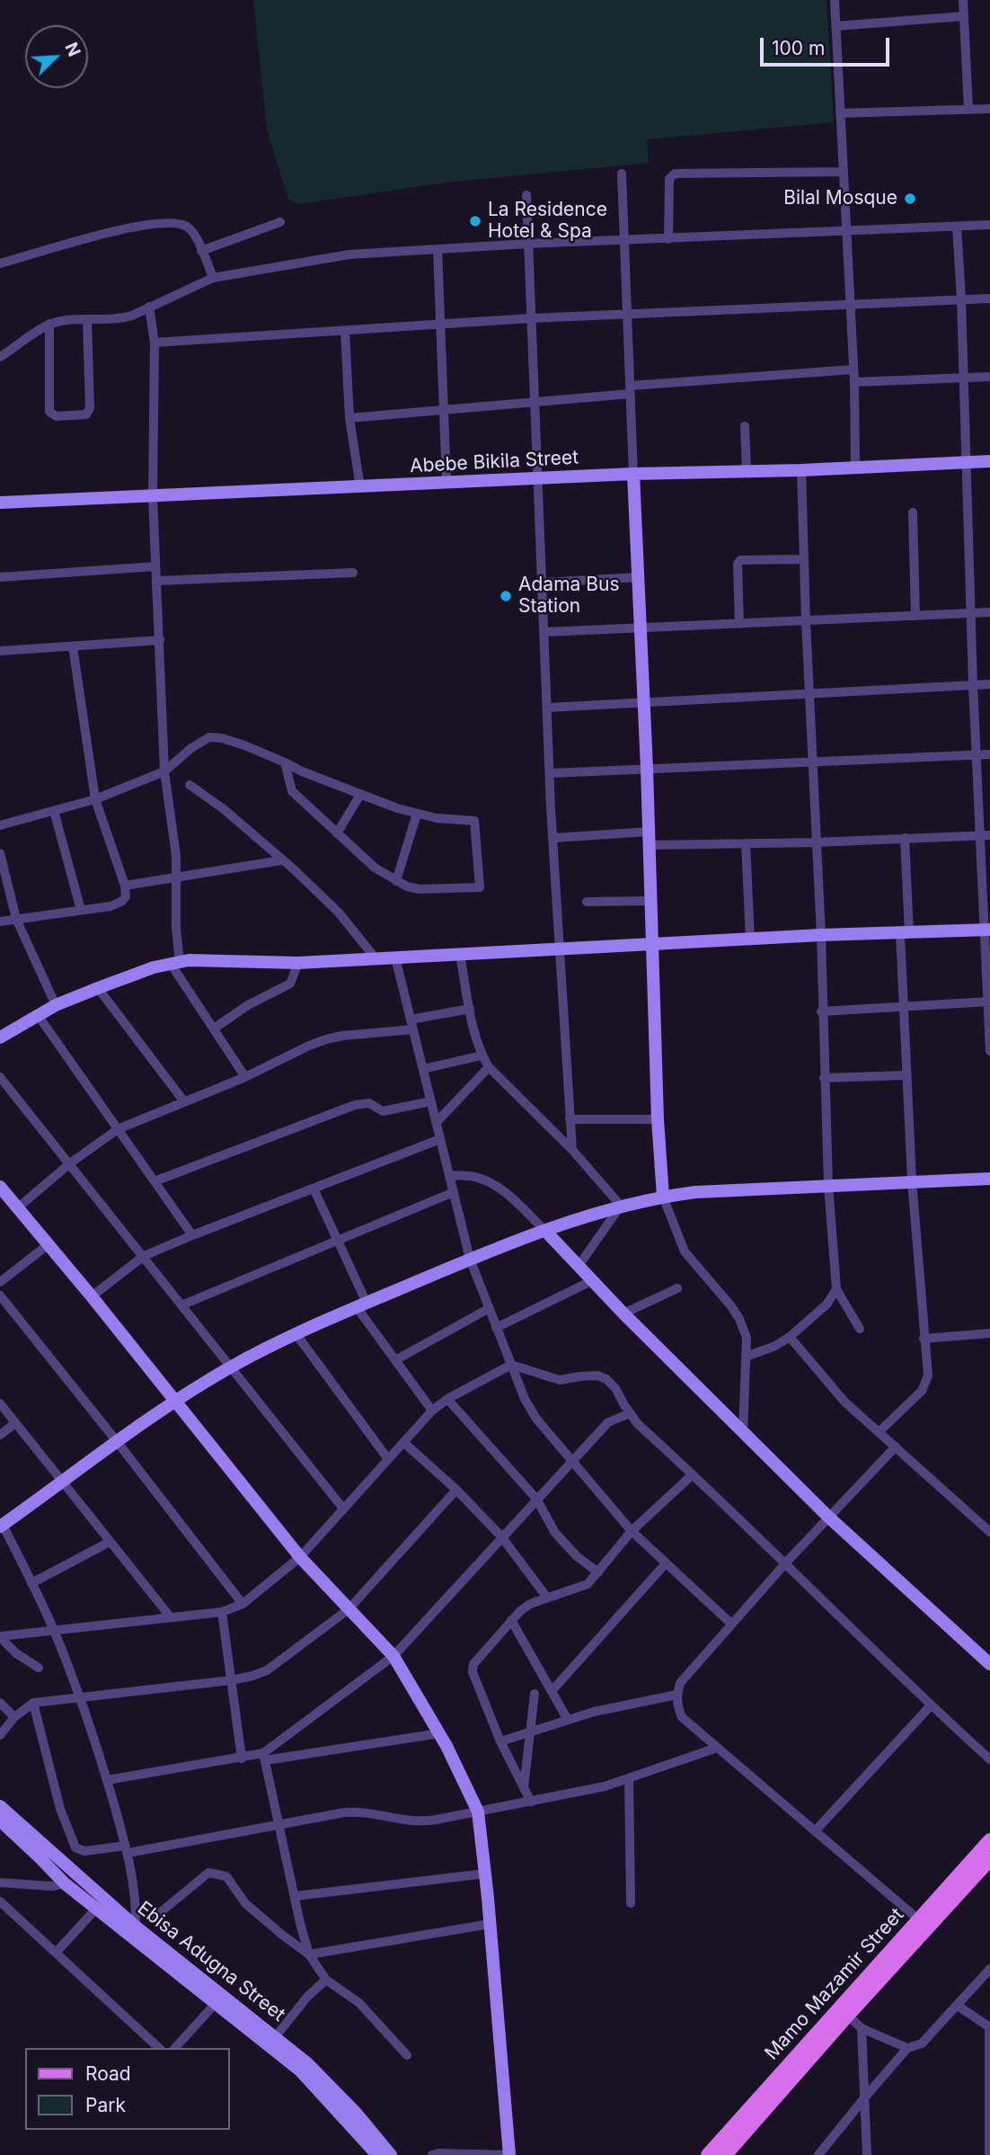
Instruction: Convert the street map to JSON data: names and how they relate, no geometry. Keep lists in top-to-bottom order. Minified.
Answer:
{"streets":{"main road":["Mamo Mazamir Street"],"street":["Abebe Bikila Street","Ebisa Adugna Street"]},"places":["Bilal Mosque","La Residence Hotel & Spa","Adama Bus Station"],"legend":["Road","Park"],"scale_bar":"100 m","north":"top right"}
